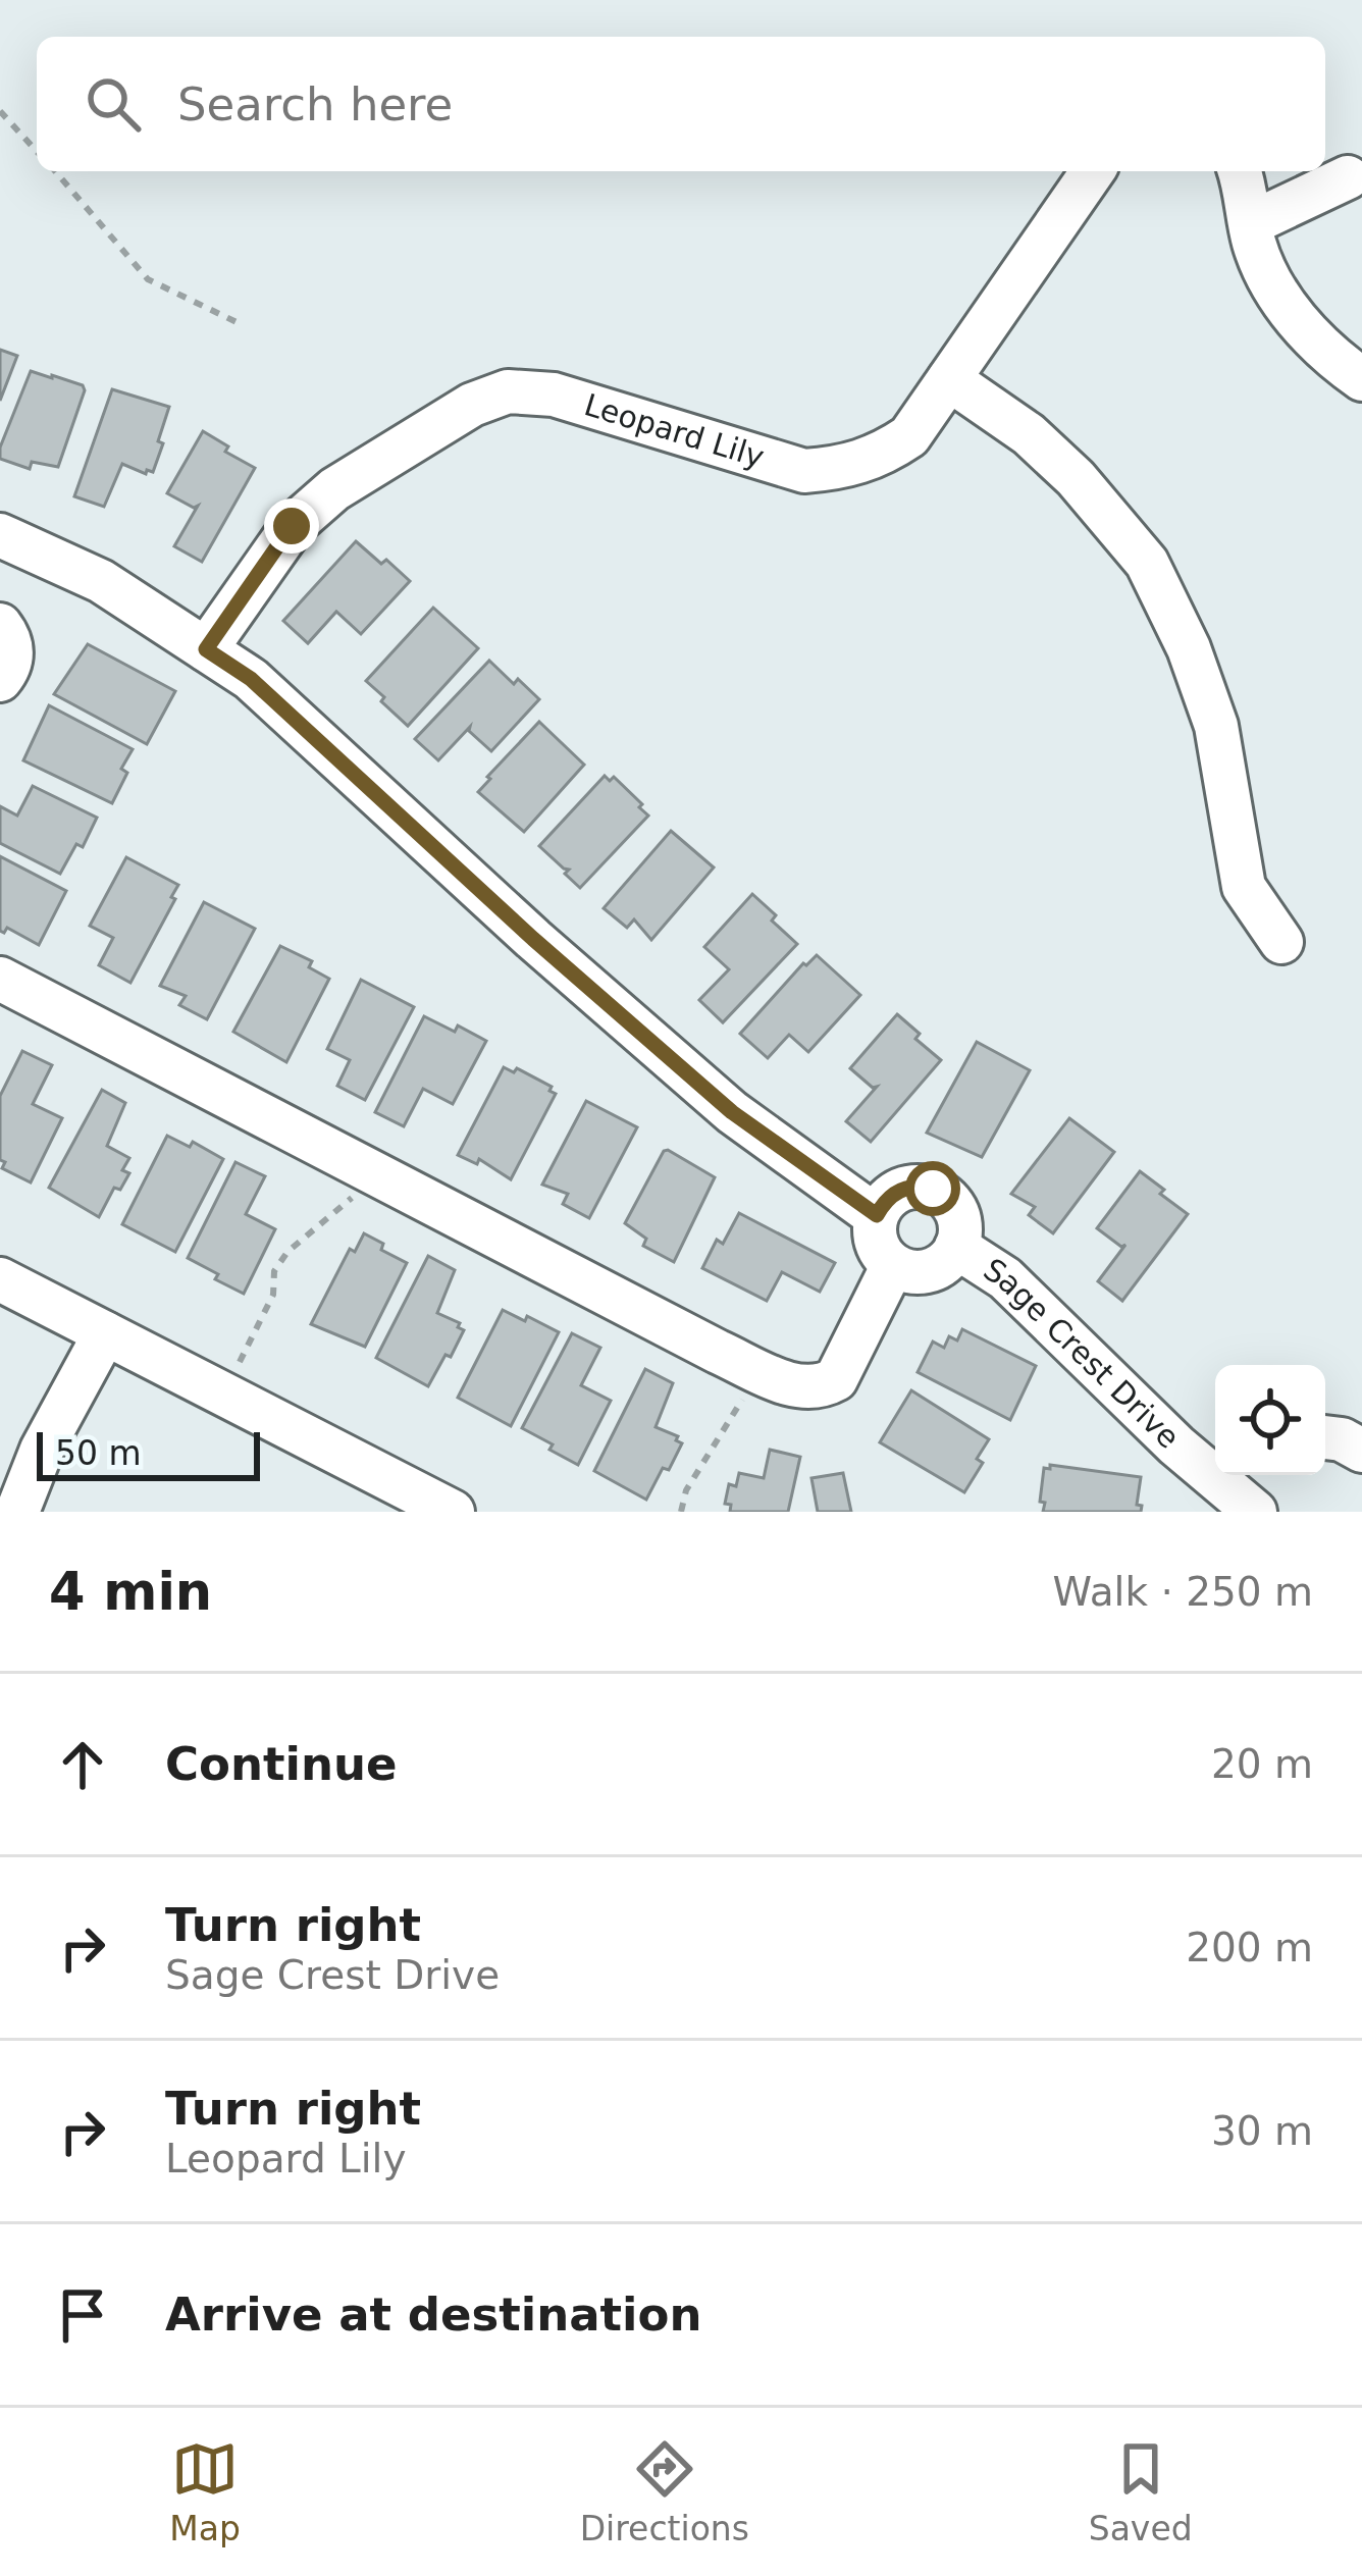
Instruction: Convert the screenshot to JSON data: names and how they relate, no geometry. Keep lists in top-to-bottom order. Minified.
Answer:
{"streets":{"street":["Leopard Lily","Sage Crest Drive"]},"scale_bar":"50 m","page":{"search":"Search here","scale":"50 m","heading":["4 min","Walk · 250 m"],"list":[["Continue","20 m"],["Turn right","Sage Crest Drive","200 m"],["Turn right","Leopard Lily","30 m"],"Arrive at destination"],"nav":["Map","Directions","Saved"]}}
